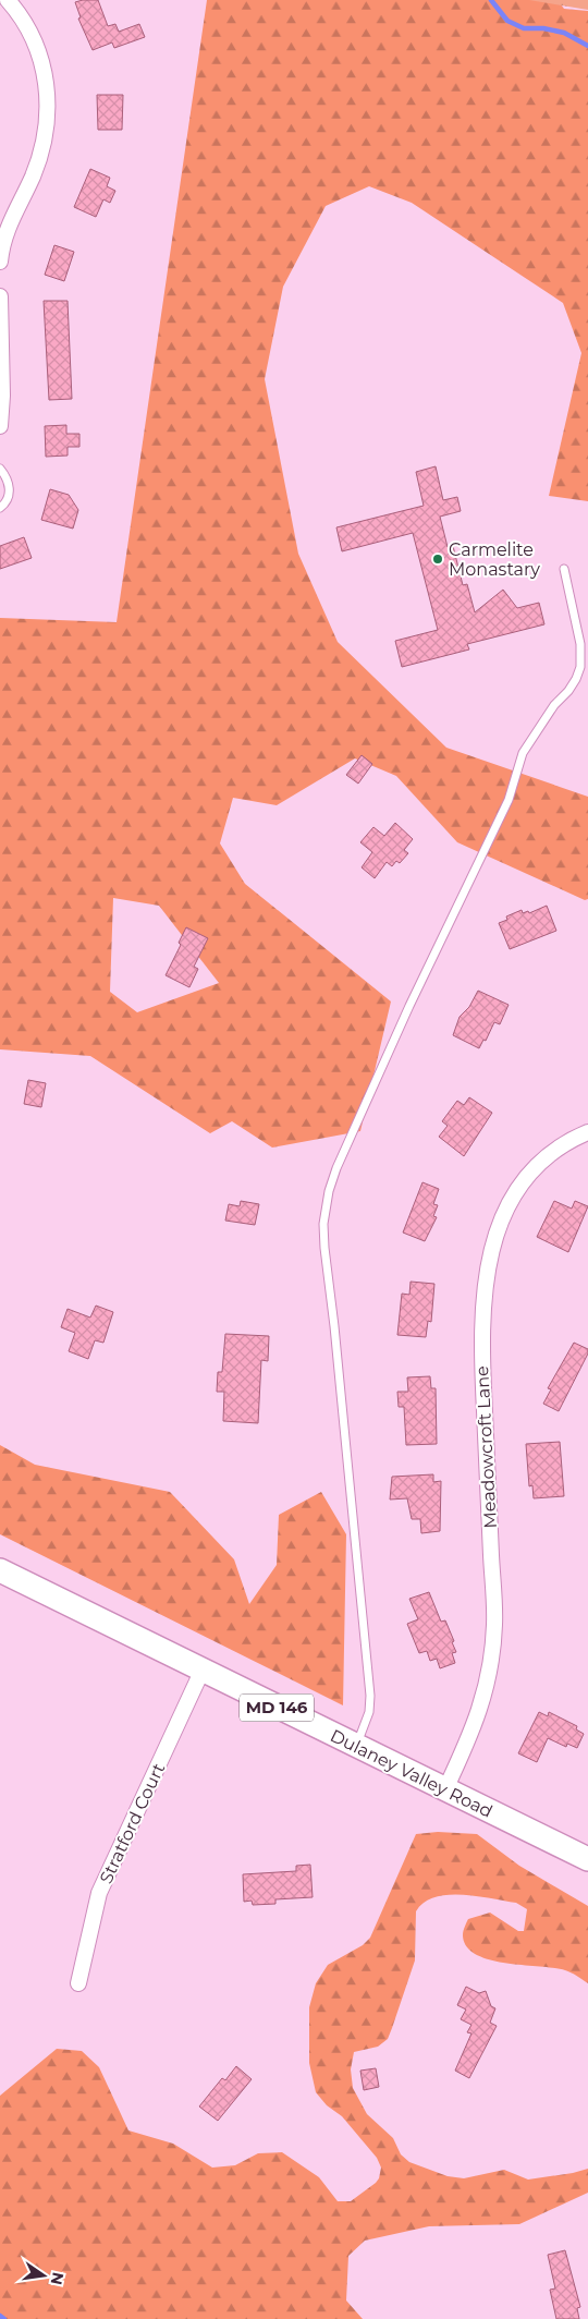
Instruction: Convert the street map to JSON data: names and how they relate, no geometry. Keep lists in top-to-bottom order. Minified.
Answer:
{"streets":{"main road":["MD 146","Dulaney Valley Road"],"street":["Meadowcroft Lane","Stratford Court"]},"crossings":[["Meadowcroft Lane","Dulaney Valley Road"],["Dulaney Valley Road","Stratford Court"]],"places":["Carmelite Monastary"],"north":"right"}
